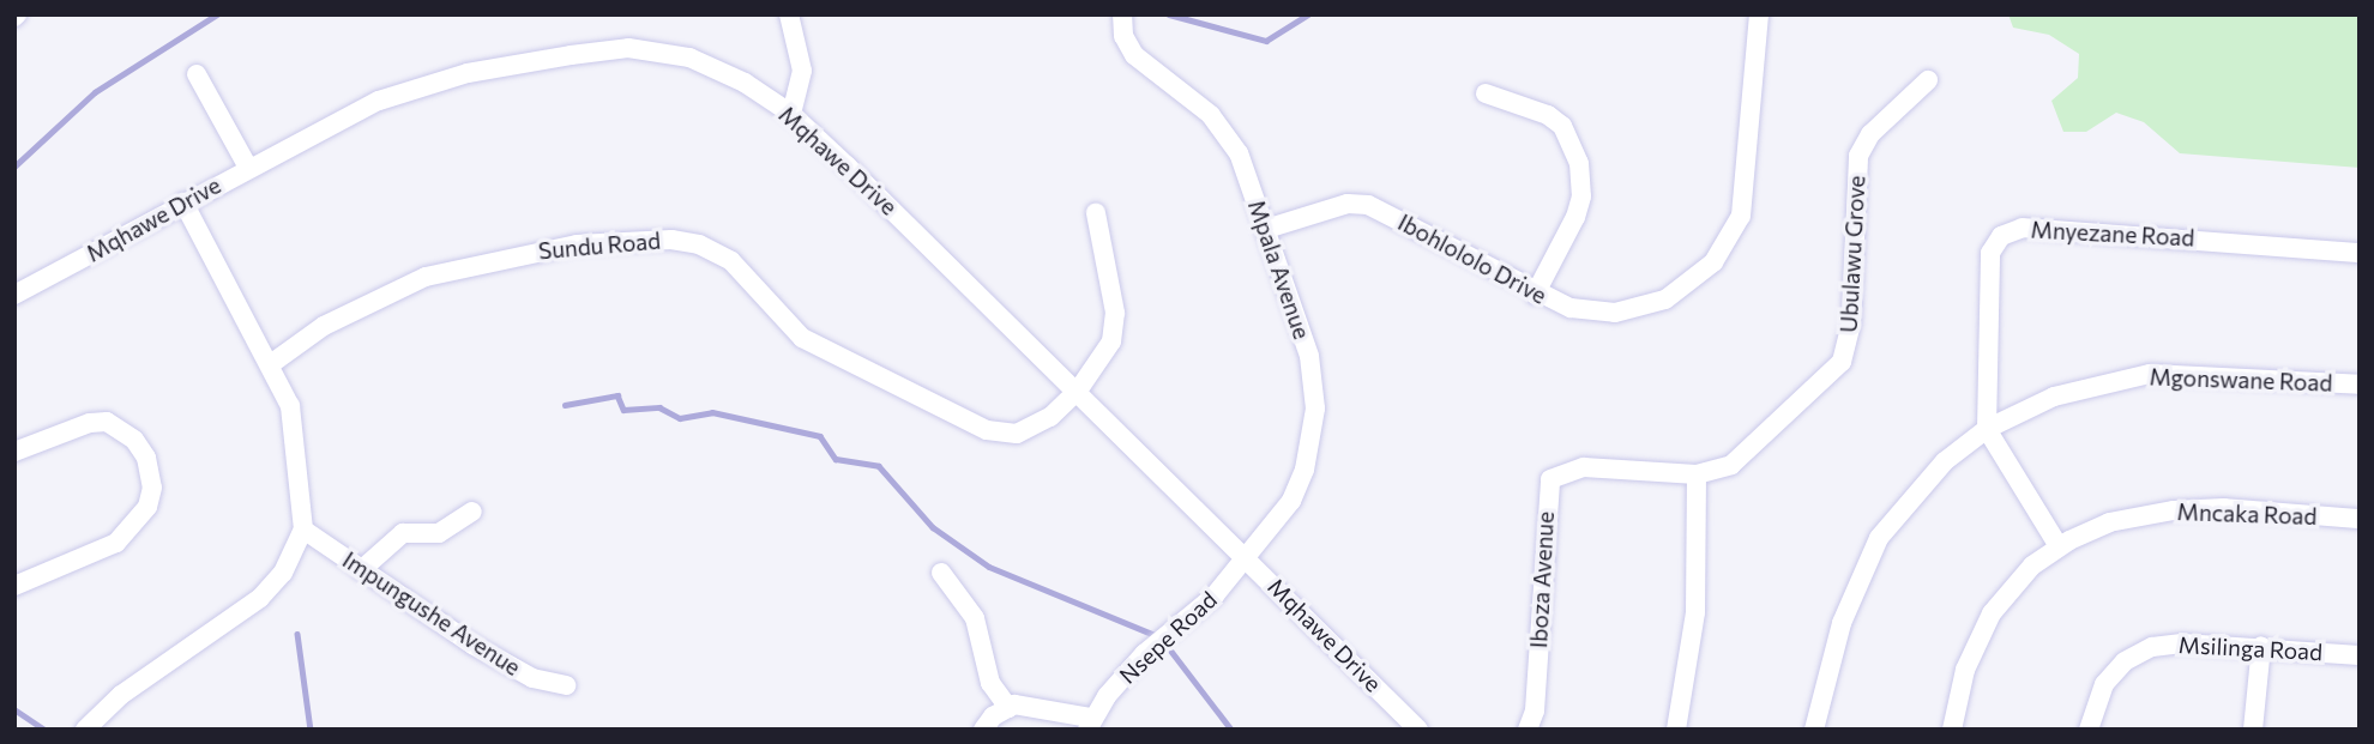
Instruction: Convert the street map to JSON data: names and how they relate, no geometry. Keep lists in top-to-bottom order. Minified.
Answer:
{"streets":{"street":["Mqhawe Drive","Mnyezane Road","Sundu Road","Ubulawu Grove","Ibohlololo Drive","Mpala Avenue","Mgonswane Road","Mncaka Road","Iboza Avenue","Impungushe Avenue","Nsepe Road","Msilinga Road"]},"crossings":[["Mqhawe Drive","Sundu Road"],["Mqhawe Drive","Mpala Avenue"],["Mqhawe Drive","Nsepe Road"],["Mnyezane Road","Mgonswane Road"],["Ubulawu Grove","Iboza Avenue"],["Ibohlololo Drive","Mpala Avenue"],["Mpala Avenue","Nsepe Road"]]}
